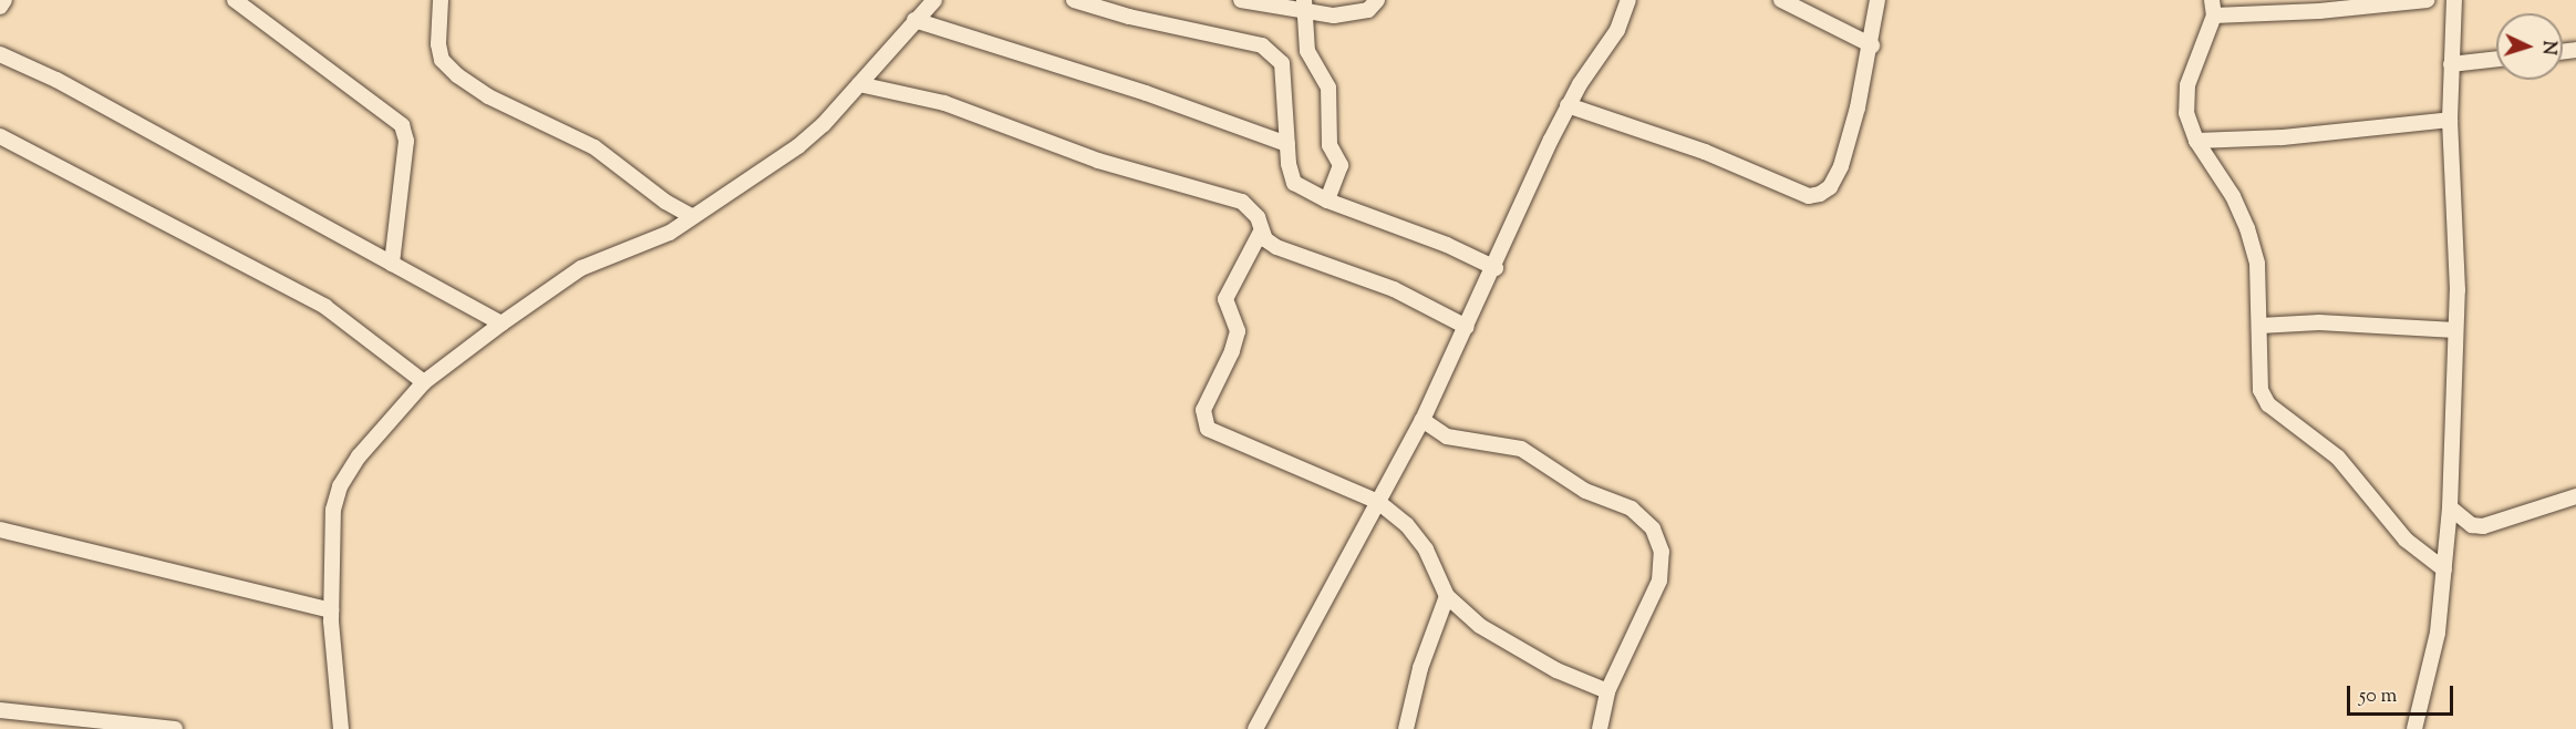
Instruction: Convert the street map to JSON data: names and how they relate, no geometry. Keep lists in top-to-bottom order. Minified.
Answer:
{"scale_bar":"50 m","north":"right"}
